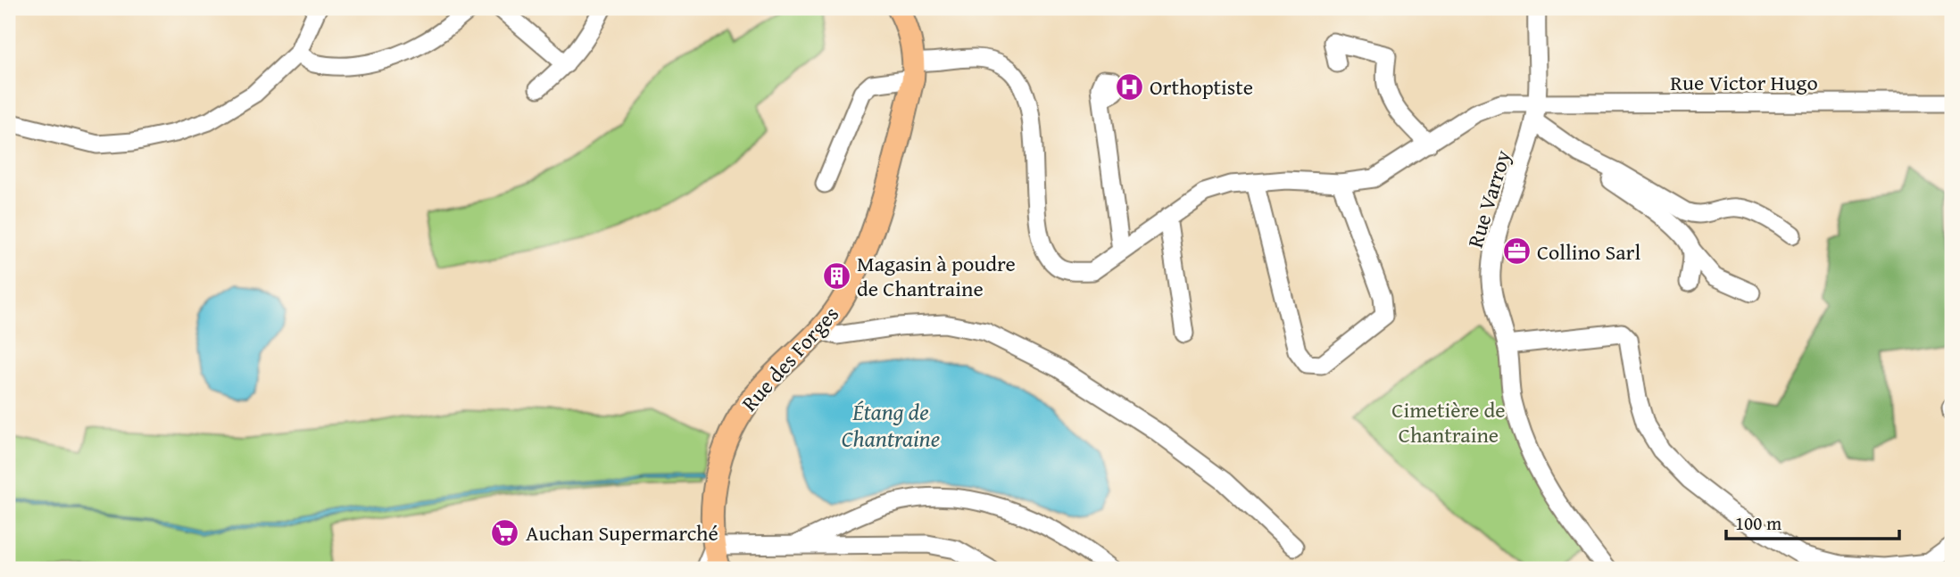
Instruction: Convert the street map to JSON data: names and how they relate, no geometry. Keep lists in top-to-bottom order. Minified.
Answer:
{"streets":{"main road":["Rue des Forges"],"street":["Rue Victor Hugo","Rue Varroy"]},"crossings":[["Rue Victor Hugo","Rue Varroy"],["Rue Victor Hugo","Rue des Forges"]],"water":["Étang de Chantraine"],"parks":["Cimetière de Chantraine"],"places":{"hospital":["Orthoptiste"],"office":["Collino Sarl"],"building":["Magasin à poudre de Chantraine"],"supermarket":["Auchan Supermarché"]},"scale_bar":"100 m"}
